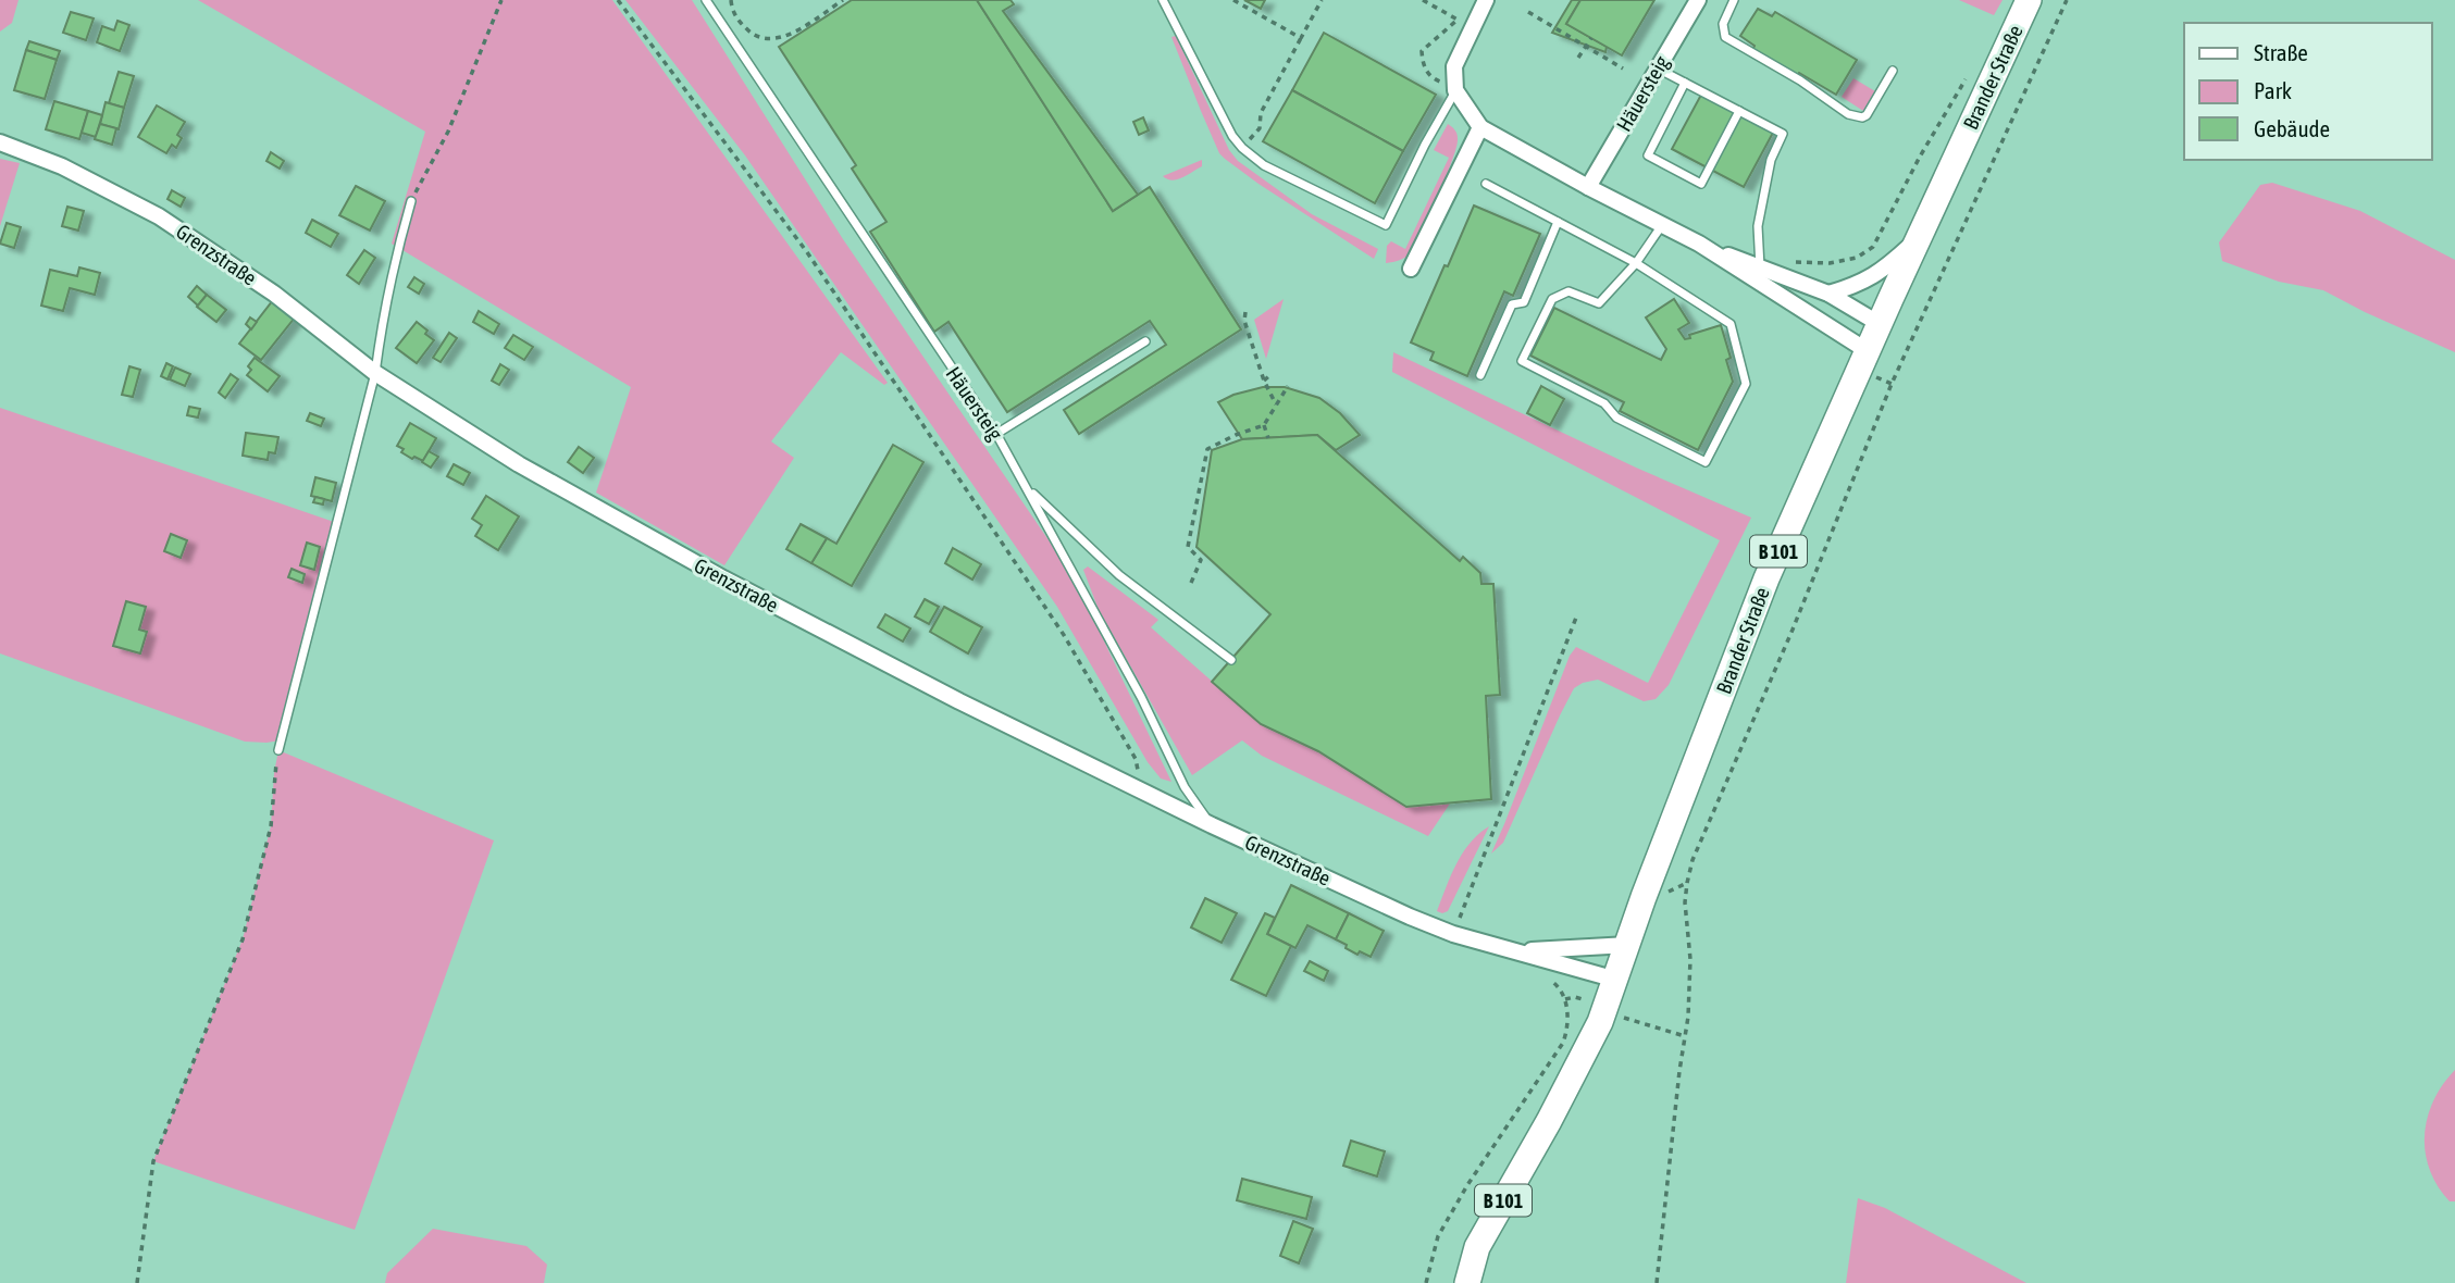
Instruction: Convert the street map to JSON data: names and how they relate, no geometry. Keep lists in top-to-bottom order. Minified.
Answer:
{"streets":{"main road":["Brander Straße","B 101"],"street":["Häuersteig","Grenzstraße"]},"crossings":[["Brander Straße","Grenzstraße"],["Häuersteig","Grenzstraße"]],"legend":["Straße","Park","Gebäude"]}
